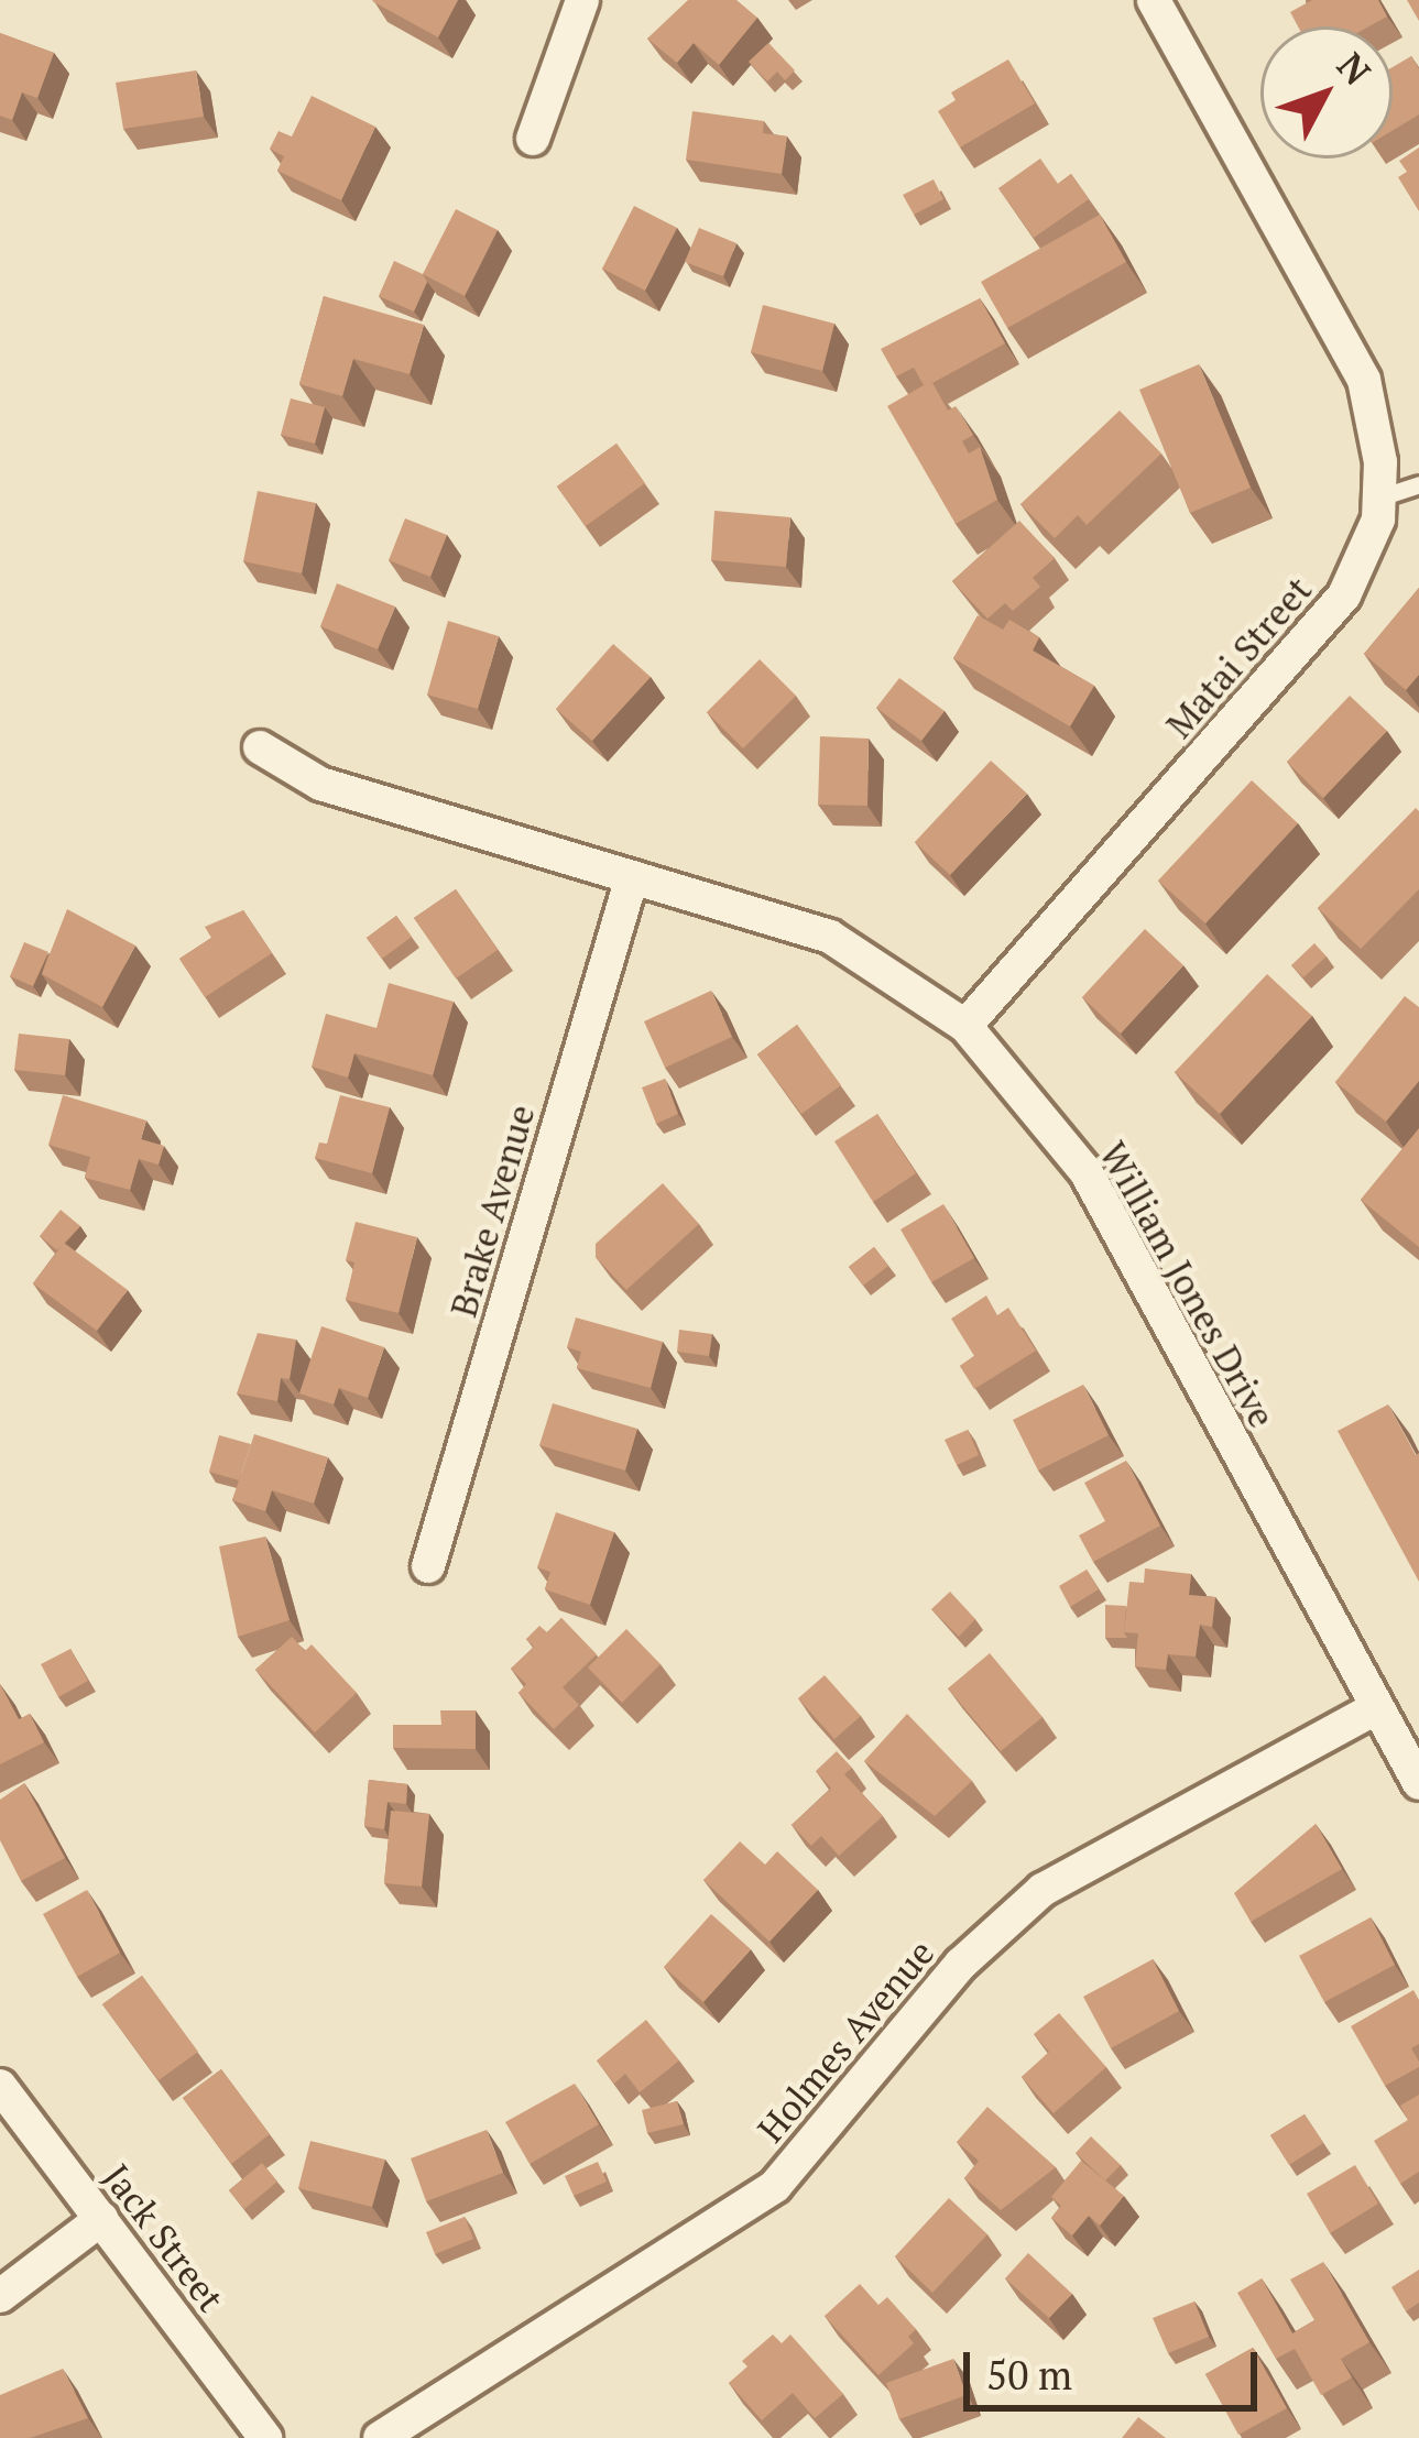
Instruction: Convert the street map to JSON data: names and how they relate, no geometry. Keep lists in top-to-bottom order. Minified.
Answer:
{"streets":{"street":["Matai Street","Brake Avenue","William Jones Drive","Holmes Avenue","Jack Street"]},"crossings":[["Matai Street","William Jones Drive"],["Brake Avenue","William Jones Drive"],["William Jones Drive","Holmes Avenue"]],"scale_bar":"50 m","north":"top right"}
